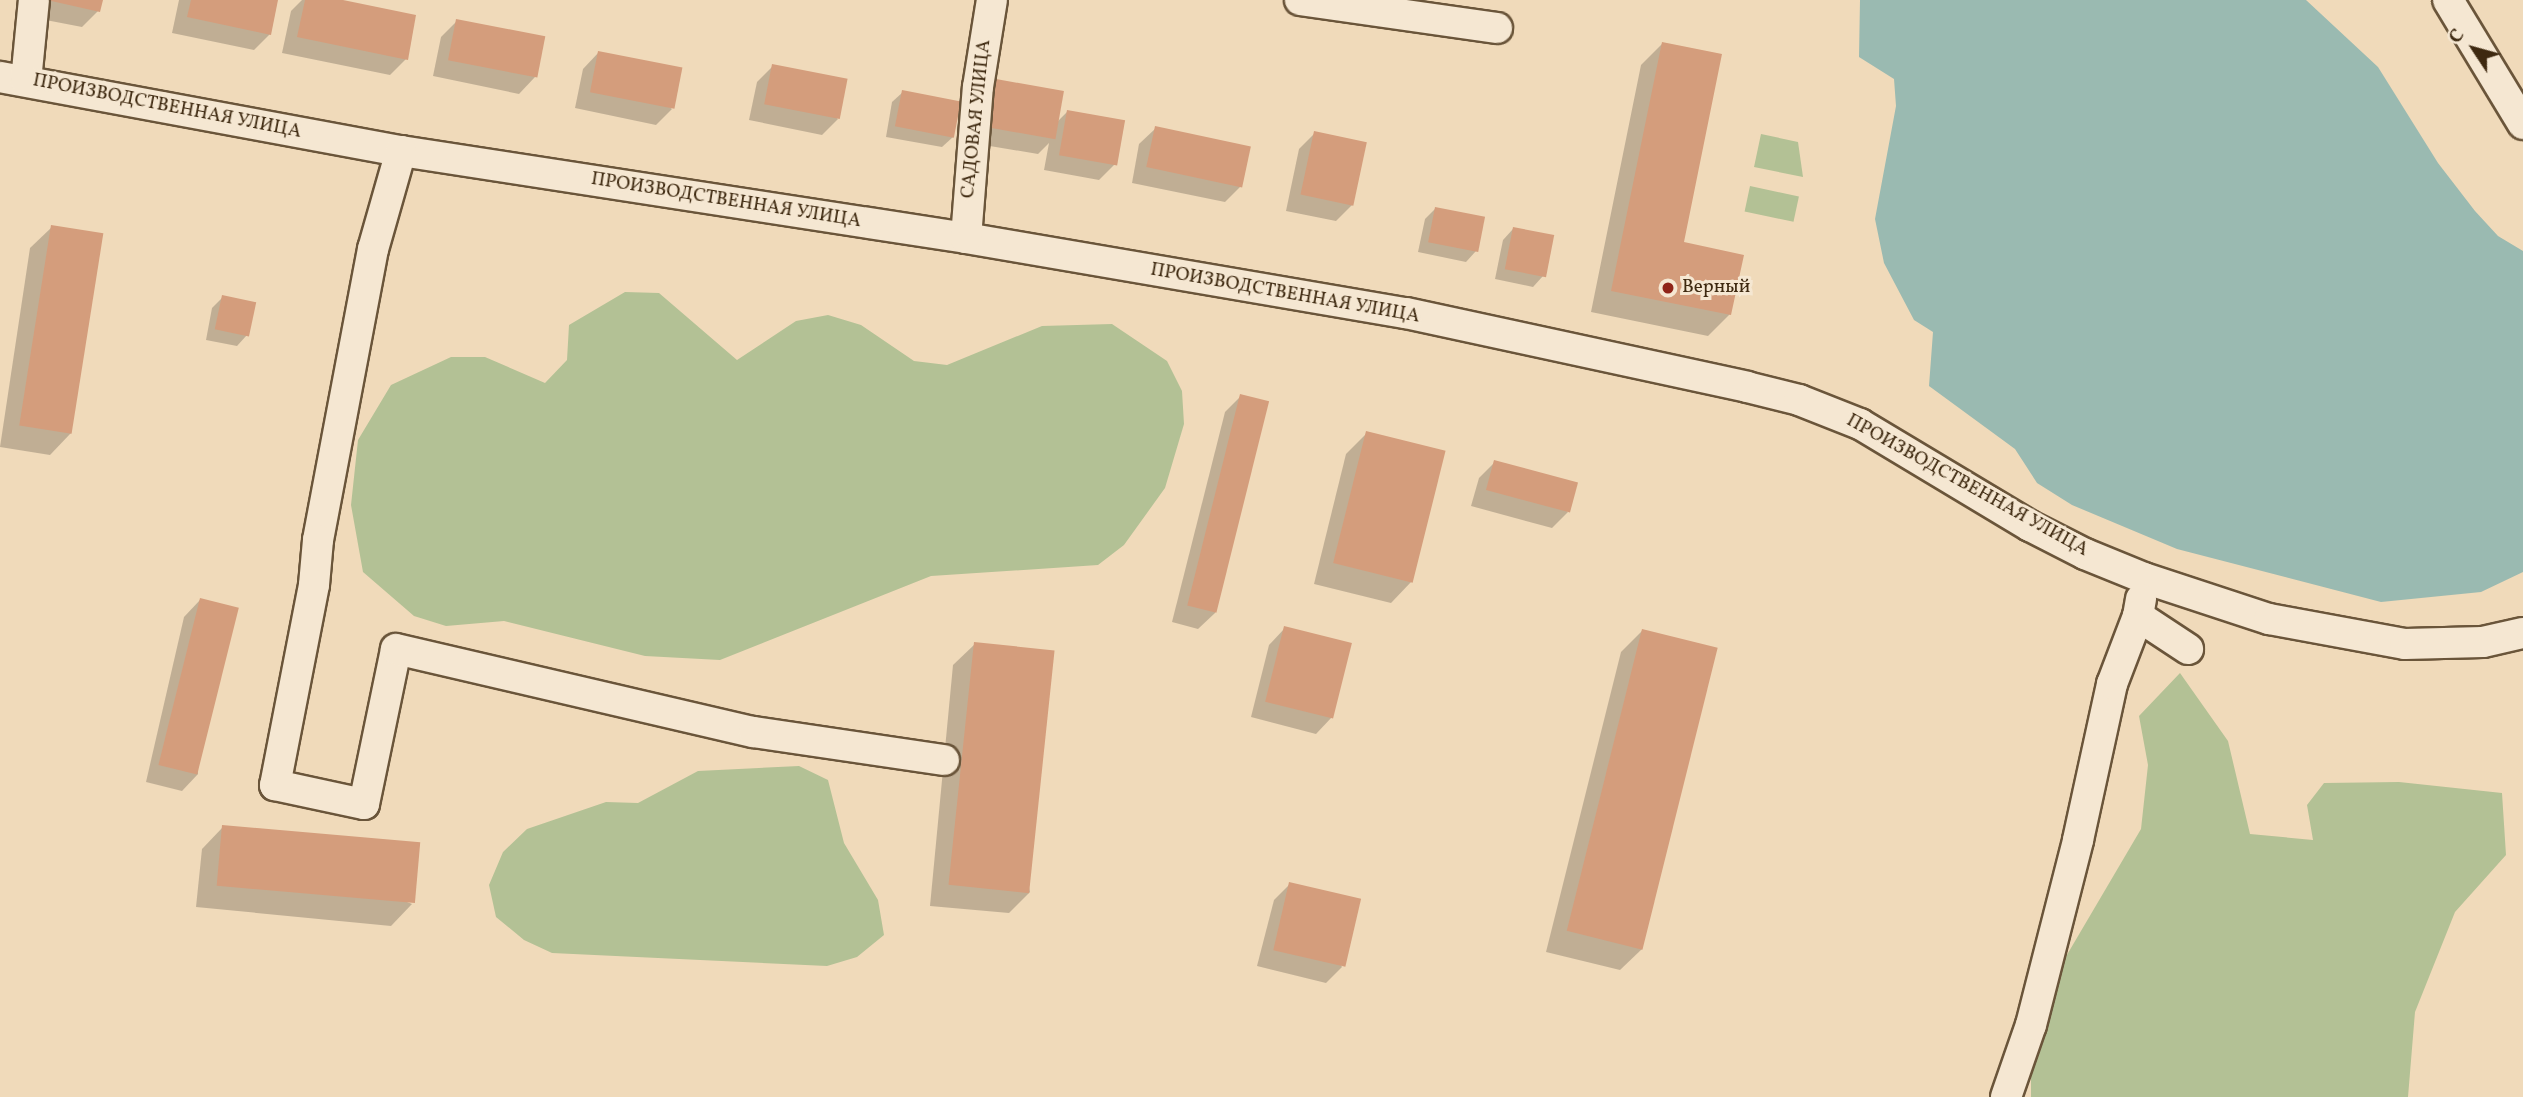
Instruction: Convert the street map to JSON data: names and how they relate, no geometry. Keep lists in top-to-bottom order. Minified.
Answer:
{"streets":{"street":["ПРОИЗВОДСТВЕННАЯ УЛИЦА","САДОВАЯ УЛИЦА"]},"crossings":[["ПРОИЗВОДСТВЕННАЯ УЛИЦА","САДОВАЯ УЛИЦА"]],"places":["Верный"],"north":"top left"}
